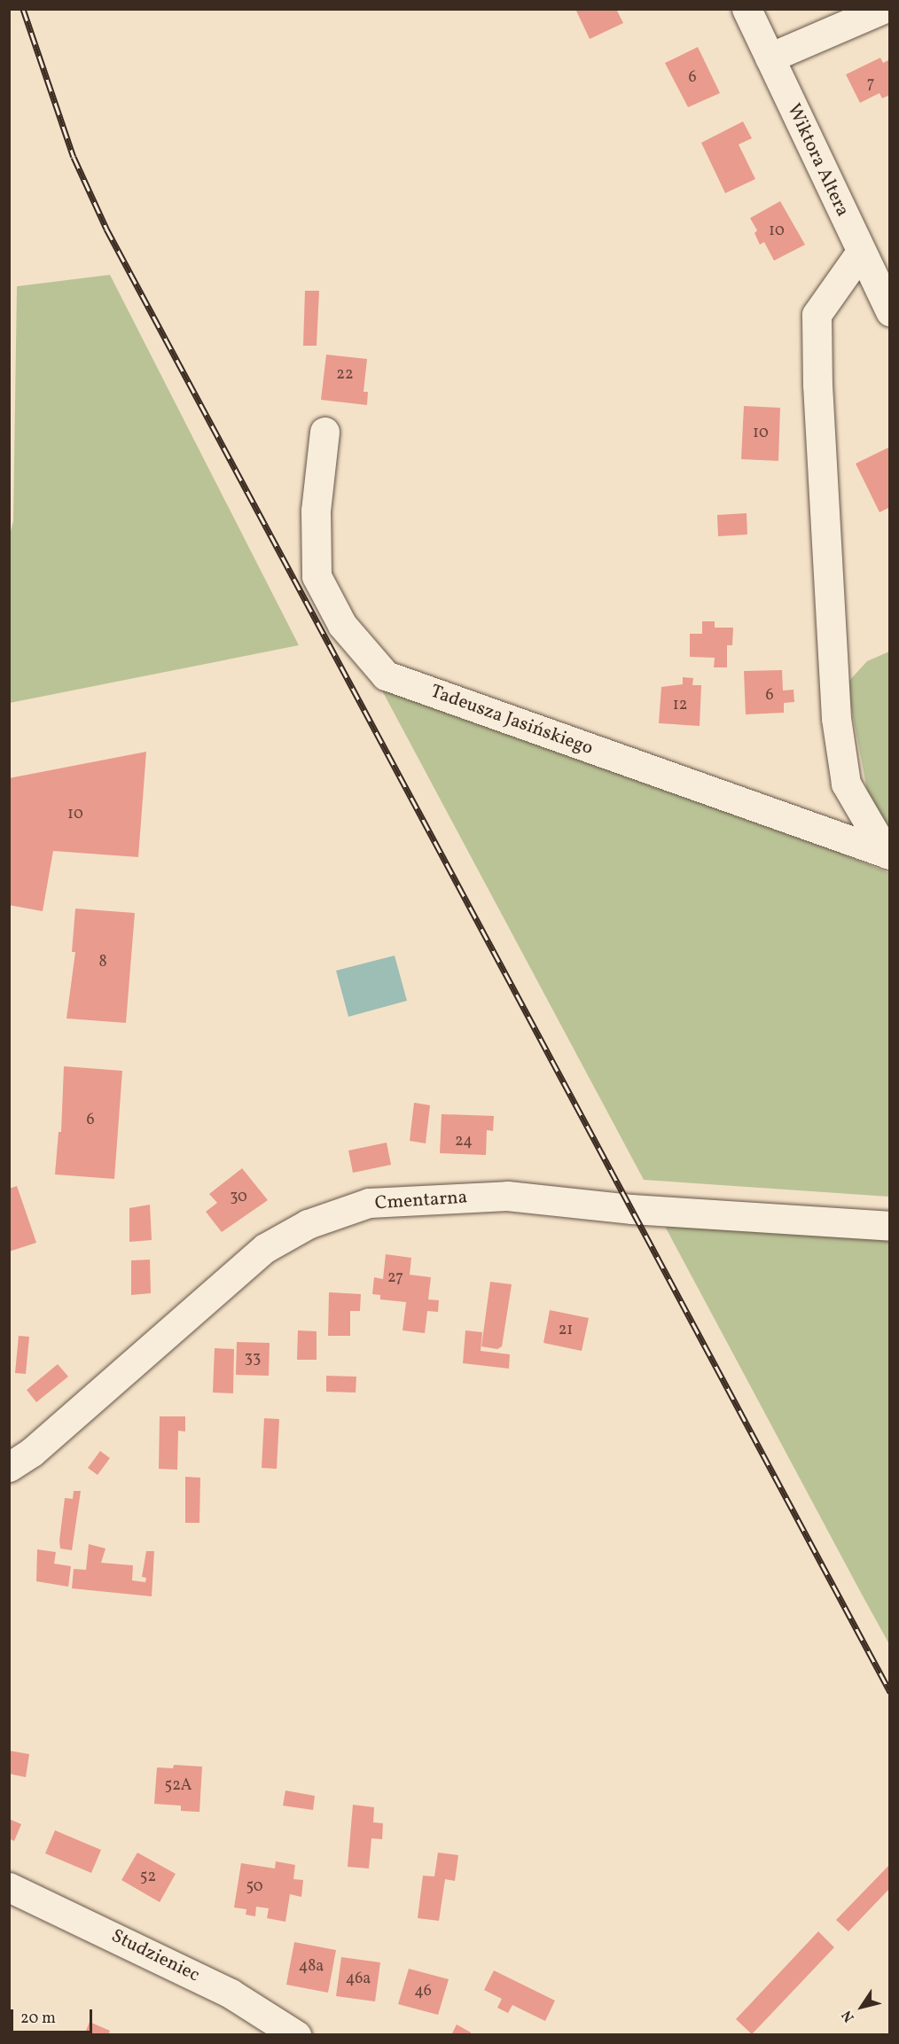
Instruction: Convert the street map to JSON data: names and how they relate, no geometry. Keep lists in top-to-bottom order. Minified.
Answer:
{"streets":{"street":["Wiktora Altera","Tadeusza Jasińskiego","Cmentarna","Studzieniec"]},"house_numbers":["6","7","10","22","10","6","12","10","8","6","24","30","27","21","33","52A","52","50","48a","46a","46"],"scale_bar":"20 m","north":"bottom left"}
